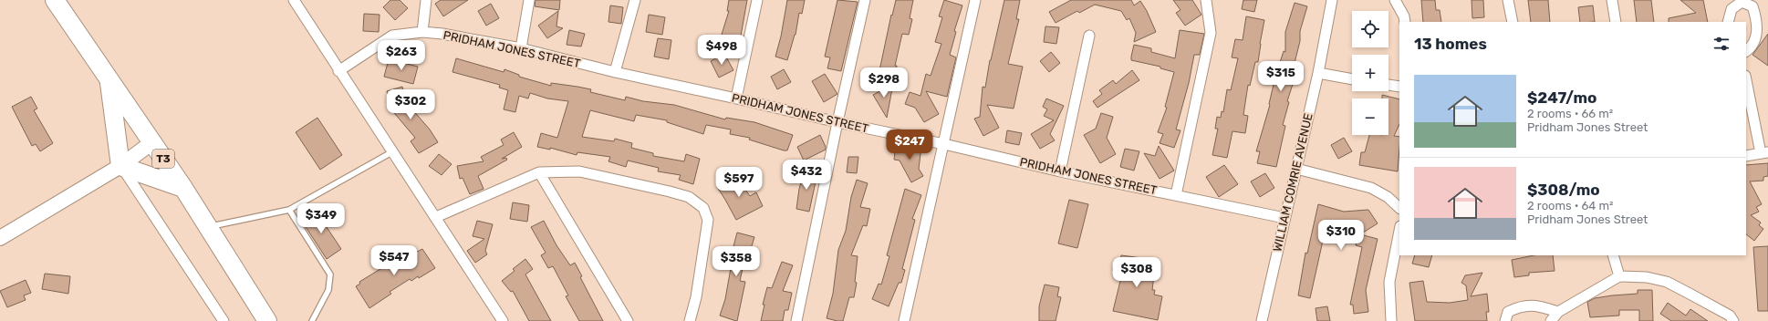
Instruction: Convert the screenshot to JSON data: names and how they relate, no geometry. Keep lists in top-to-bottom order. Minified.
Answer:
{"streets":{"highway":["T3"],"street":["PRIDHAM JONES STREET","WILLIAM COMRIE AVENUE"]},"crossings":[["PRIDHAM JONES STREET","WILLIAM COMRIE AVENUE"]],"page":{"map_buttons":["+","−"],"heading":"13 homes","price":["$498","$263","$315","$298","$302","$247","$432","$597","$349","$310","$547","$358","$308"],"list":[{"name":"$247/mo","note":"2 rooms · 66 m² · Pridham Jones Street"},{"name":"$308/mo","note":"2 rooms · 64 m² · Pridham Jones Street"}]}}
